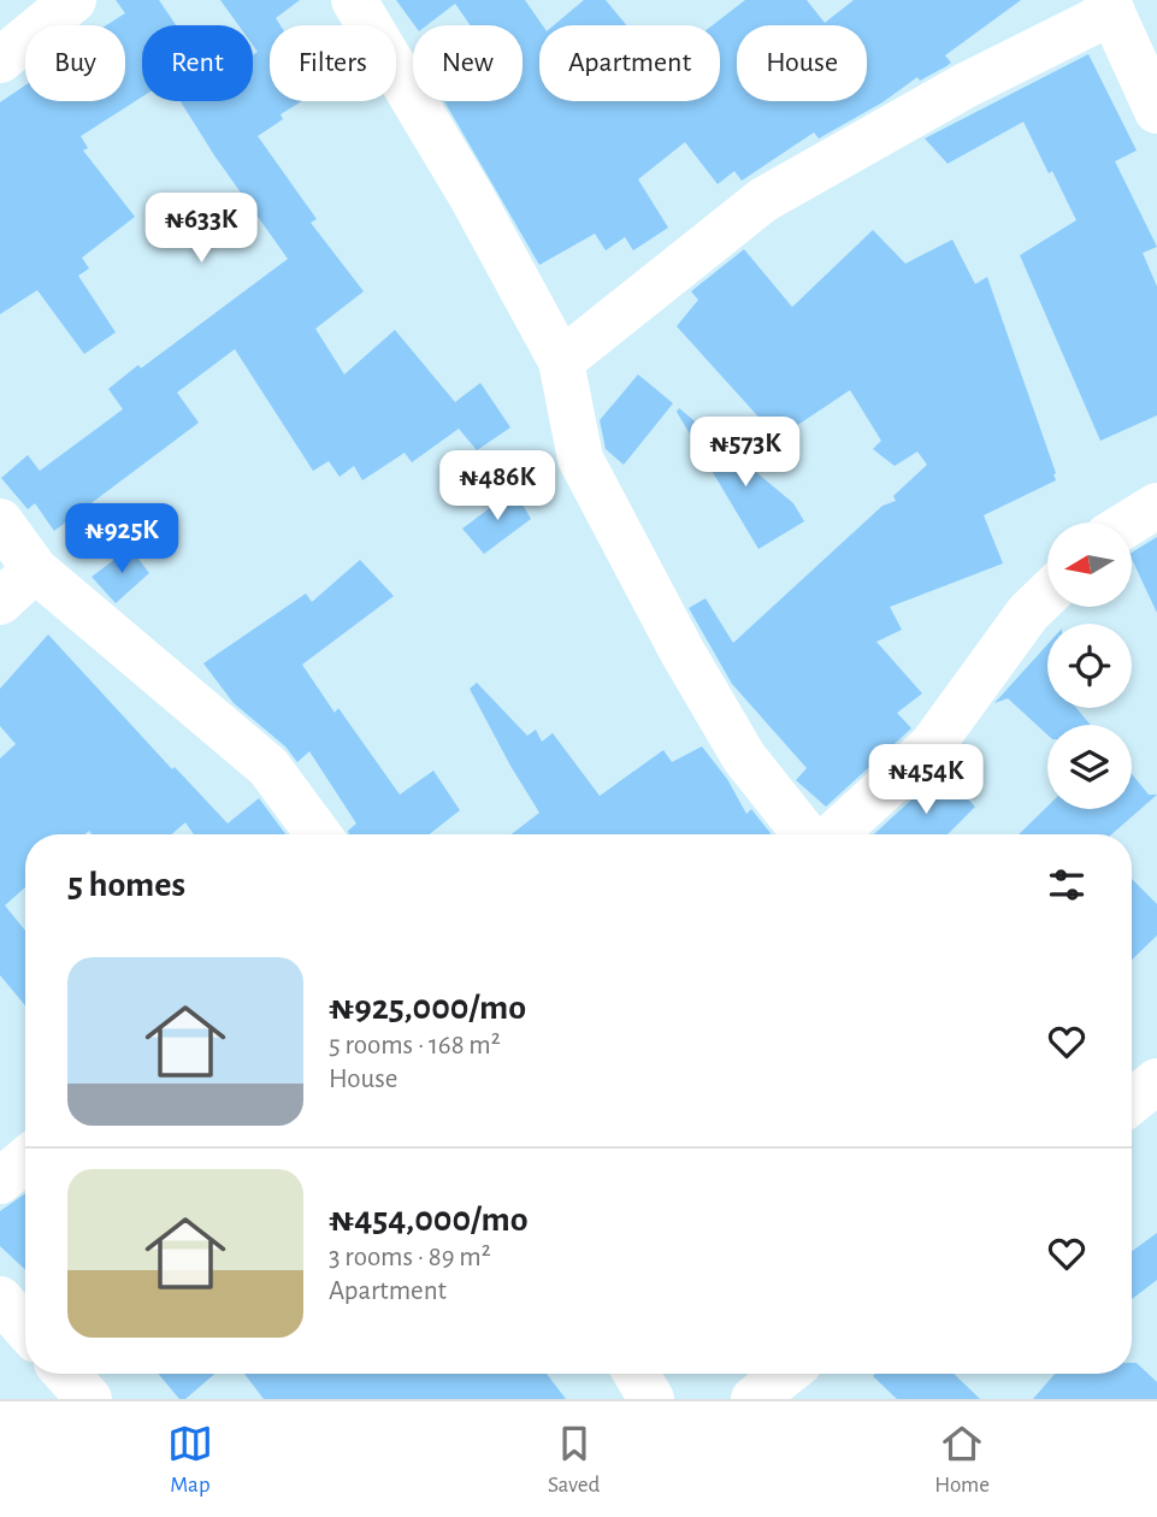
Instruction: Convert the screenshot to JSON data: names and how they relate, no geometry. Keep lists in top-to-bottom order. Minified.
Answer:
{"north":"left","page":{"chip":["Buy","Rent","Filters","New","Apartment","House"],"price":["₦633K","₦573K","₦486K","₦925K","₦454K"],"heading":"5 homes","list":[{"name":"₦925,000/mo","note":"5 rooms · 168 m² · House"},{"name":"₦454,000/mo","note":"3 rooms · 89 m² · Apartment"}],"tabs":["Map","Saved","Home"]}}
